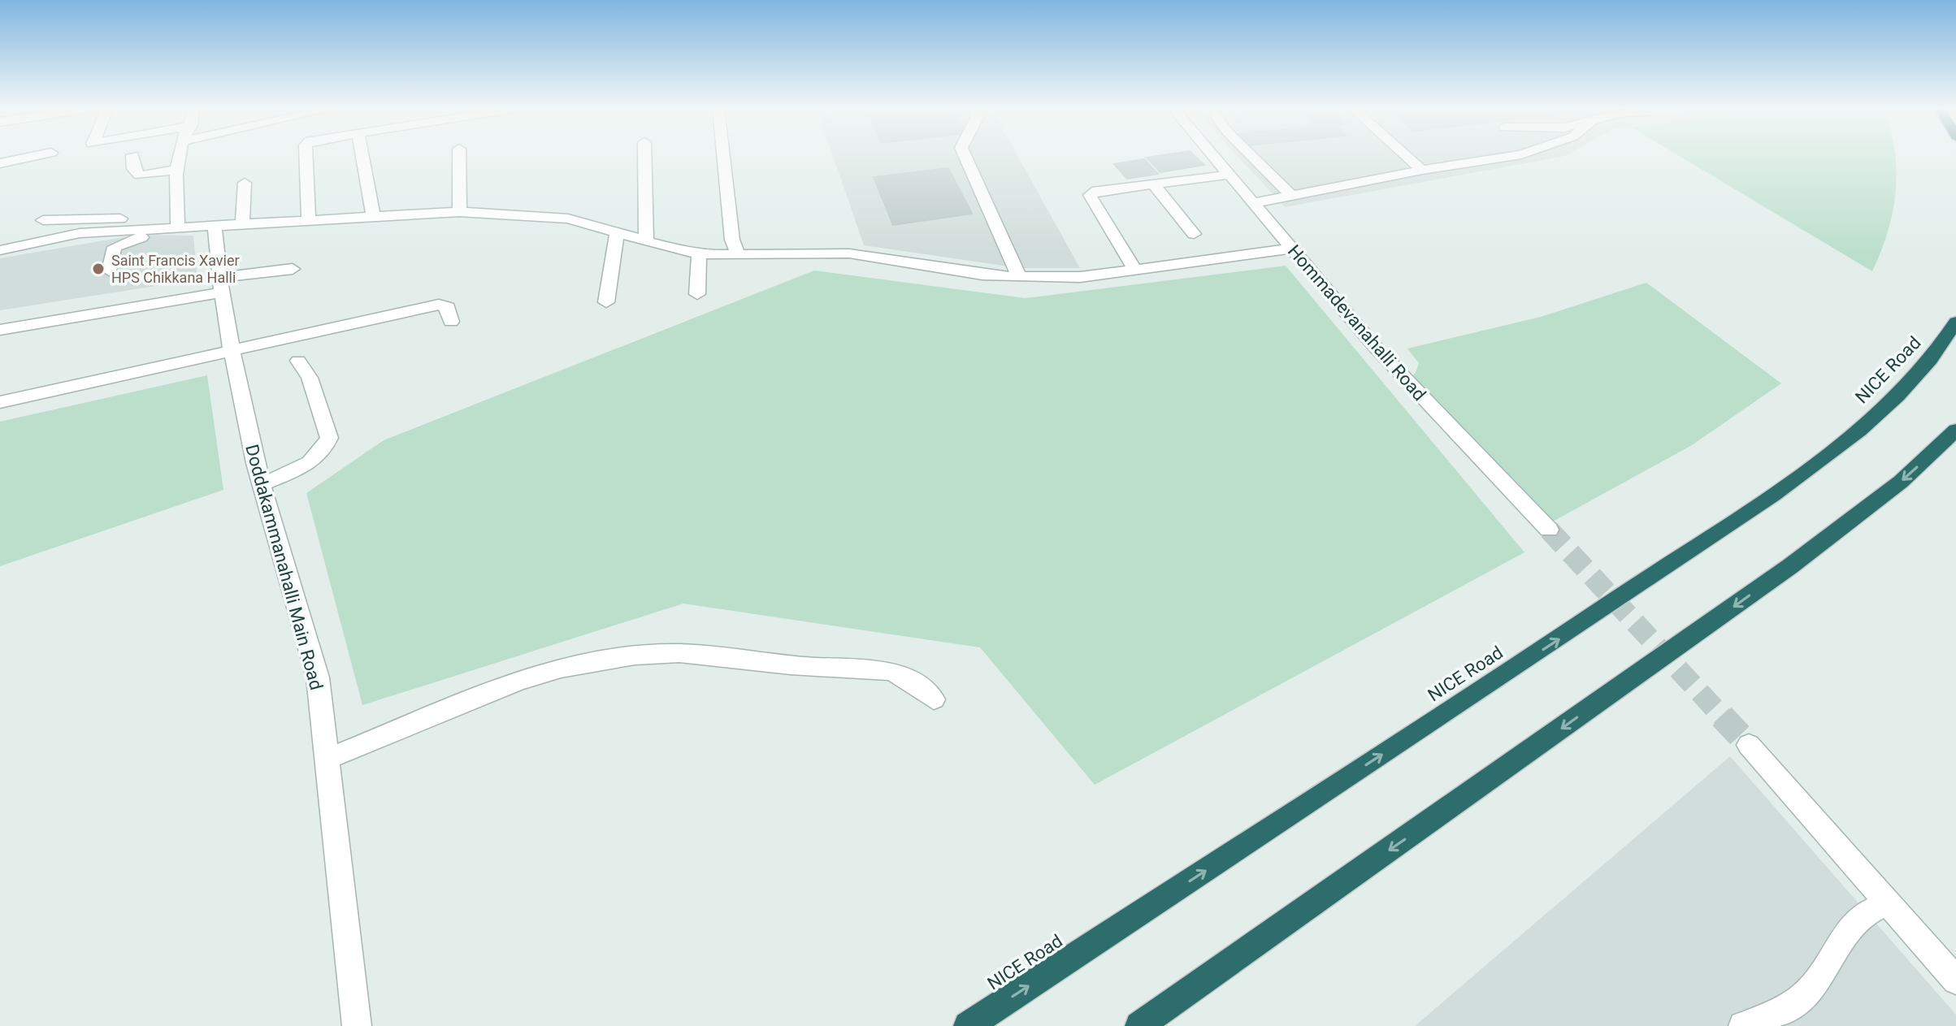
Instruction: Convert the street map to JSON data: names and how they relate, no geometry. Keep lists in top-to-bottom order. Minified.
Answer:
{"streets":{"highway":["NICE Road"],"street":["Hommadevanahalli Road","Doddakammanahalli Main Road"]},"places":["Saint Francis Xavier HPS Chikkana Halli"]}
